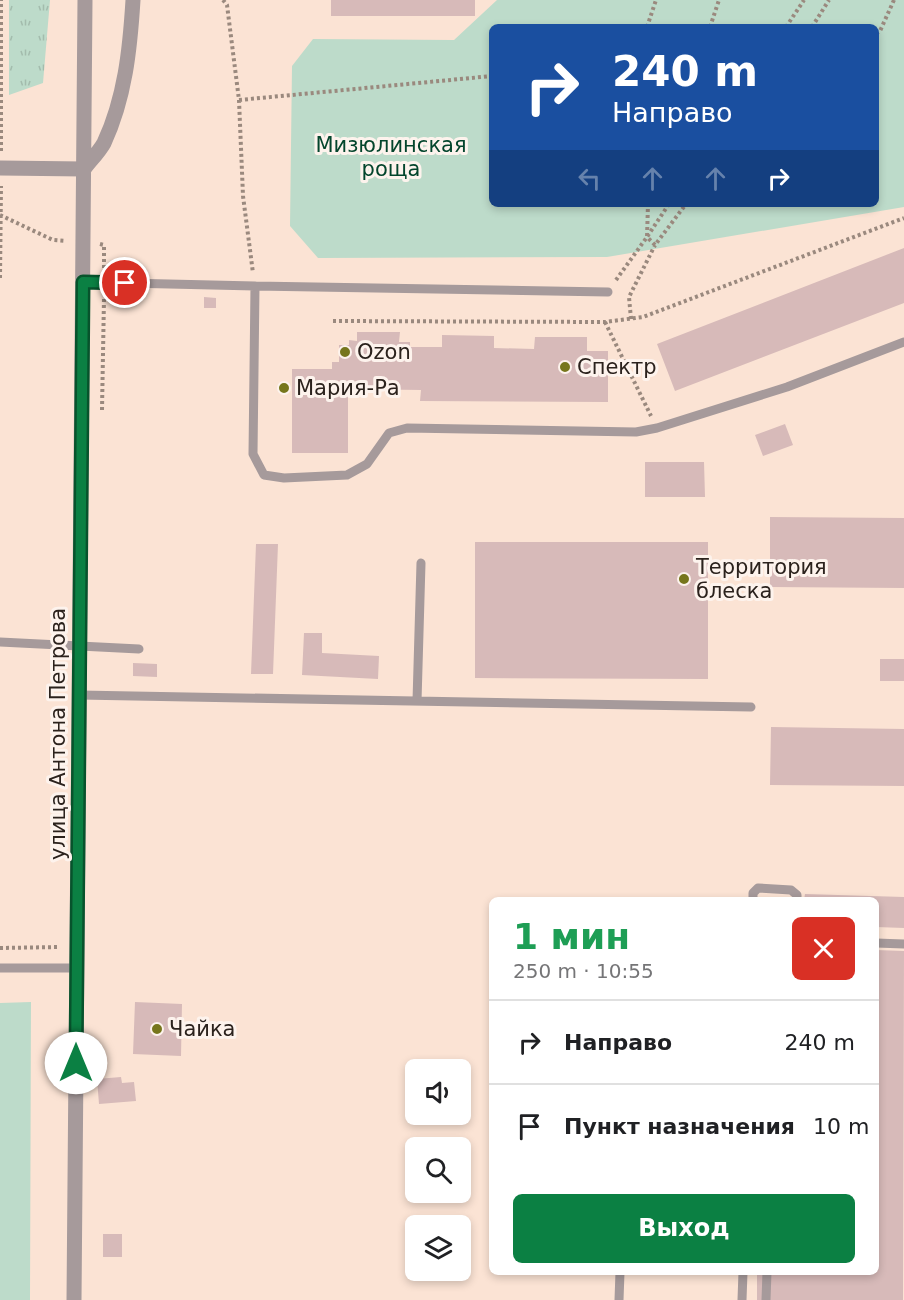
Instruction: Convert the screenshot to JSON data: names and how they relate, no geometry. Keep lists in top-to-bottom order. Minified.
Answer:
{"streets":{"street":["улица Антона Петрова"]},"parks":["Мизюлинская роща"],"places":["Ozon","Спектр","Мария-Ра","Территория блеска","Чайка"],"page":{"turn":["240 m","Направо"],"heading":["1 мин","250 m · 10:55"],"list":[{"name":"Направо","value":"240 m"},{"name":"Пункт назначения","value":"10 m"}],"buttons":"Выход"}}
